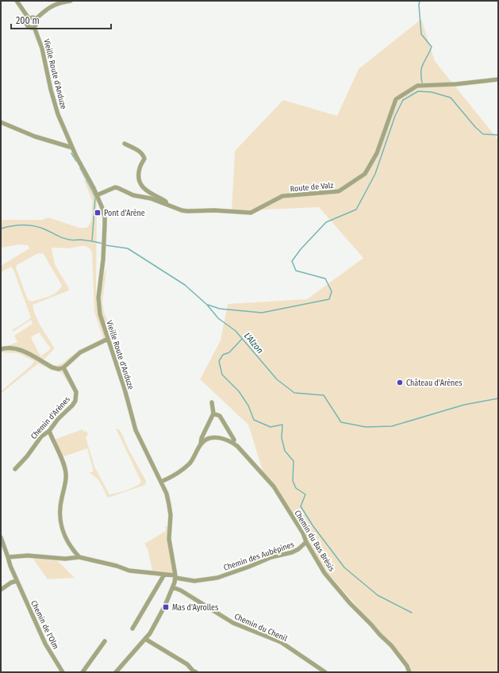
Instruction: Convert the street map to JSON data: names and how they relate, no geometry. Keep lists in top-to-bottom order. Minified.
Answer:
{"streets":{"street":["Vieille Route d'Anduze","Route de Valz","Chemin d'Arènes","Chemin du Bas Brésis","Chemin des Aubépines","Chemin de l'Olm","Chemin du Chenil"]},"crossings":[["Vieille Route d'Anduze","Route de Valz"],["Vieille Route d'Anduze","Chemin des Aubépines"],["Vieille Route d'Anduze","Chemin du Chenil"],["Chemin du Bas Brésis","Chemin des Aubépines"],["Chemin des Aubépines","Chemin de l'Olm"]],"water":["L'Alzon"],"places":{"transit":["Pont d'Arène","Mas d'Ayrolles"],"other":["Château d'Arènes"]},"scale_bar":"200 m"}
